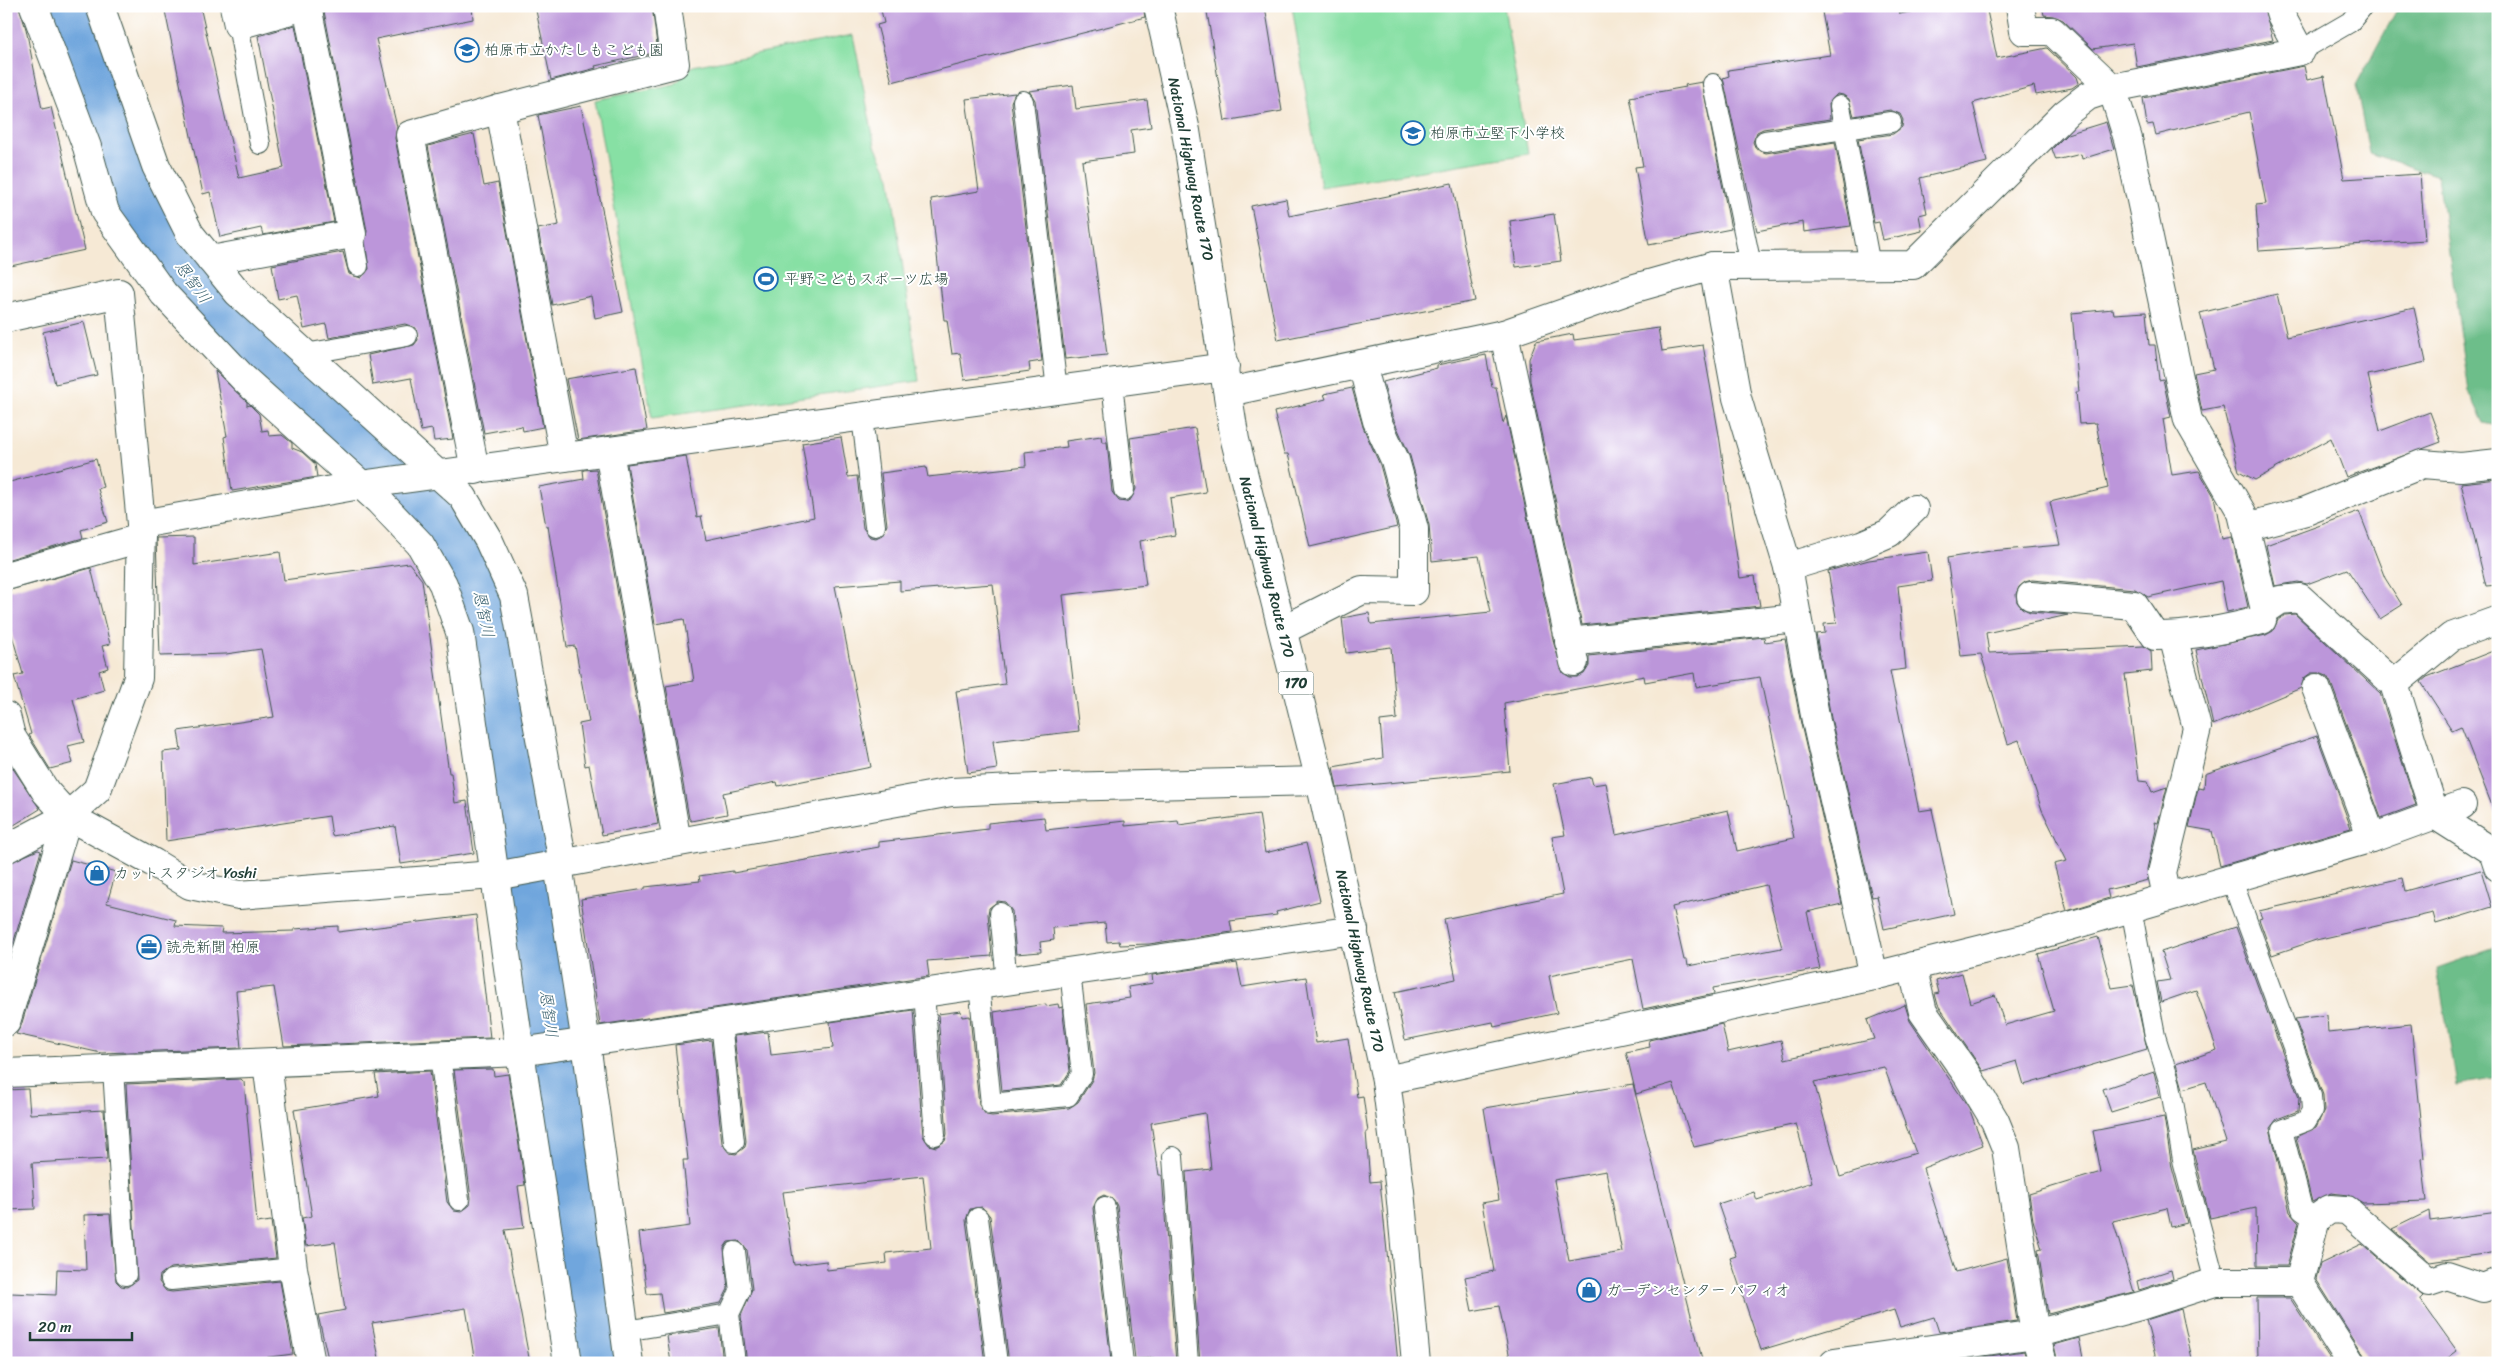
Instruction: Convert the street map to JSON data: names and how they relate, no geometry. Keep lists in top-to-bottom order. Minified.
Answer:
{"streets":{"main road":["National Highway Route 170","170"]},"water":["恩智川"],"places":{"school or university":["柏原市立かたしもこども園","柏原市立堅下小学校"],"sports":["平野こどもスポーツ広場"],"shop":["カットスタジオ Yoshi","ガーデンセンター パフィオ"],"office":["読売新聞 柏原"]},"scale_bar":"20 m"}
